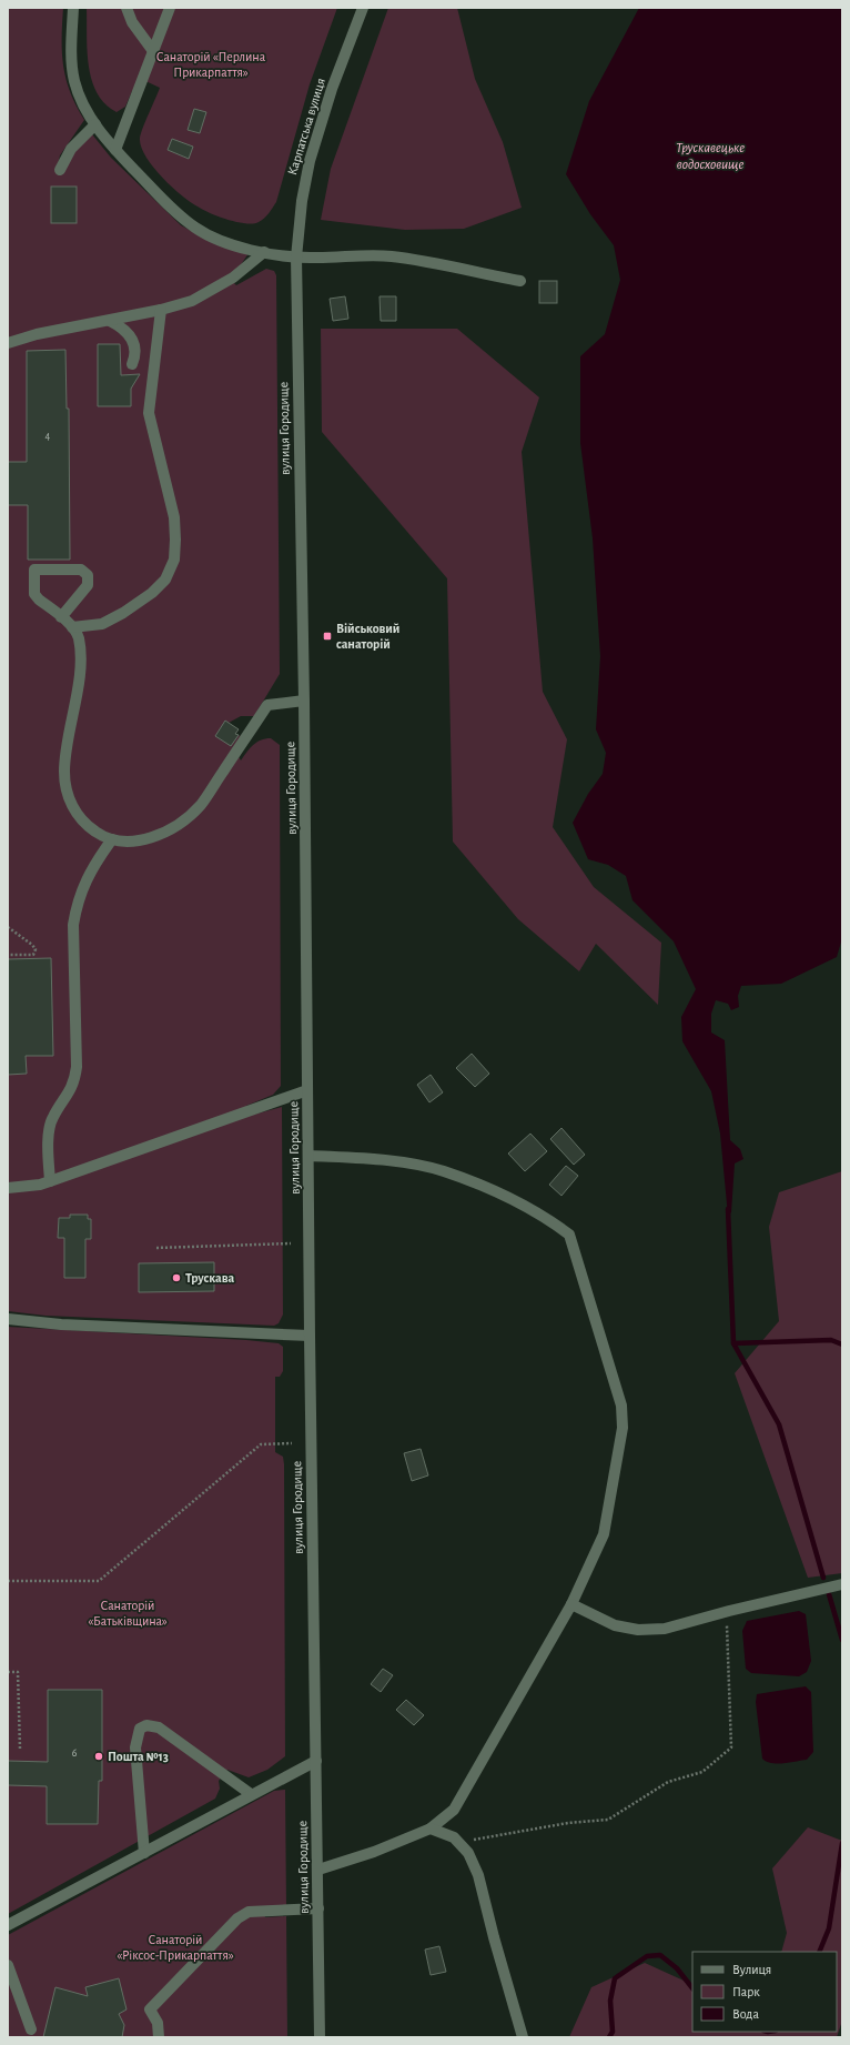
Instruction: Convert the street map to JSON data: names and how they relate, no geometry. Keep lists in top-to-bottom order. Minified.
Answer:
{"streets":{"street":["Карпатська вулиця","вулиця Городище"]},"crossings":[["Карпатська вулиця","вулиця Городище"]],"water":["Трускавецьке водосховище"],"parks":["Санаторій «Перлина Прикарпаття»","Санаторій «Батьківщина»","Санаторій «Ріксос-Прикарпаття»"],"places":{"transit":["Військовий санаторій"],"other":["Трускава","Пошта №13"]},"house_numbers":["4","6"],"legend":["Вулиця","Парк","Вода"]}
